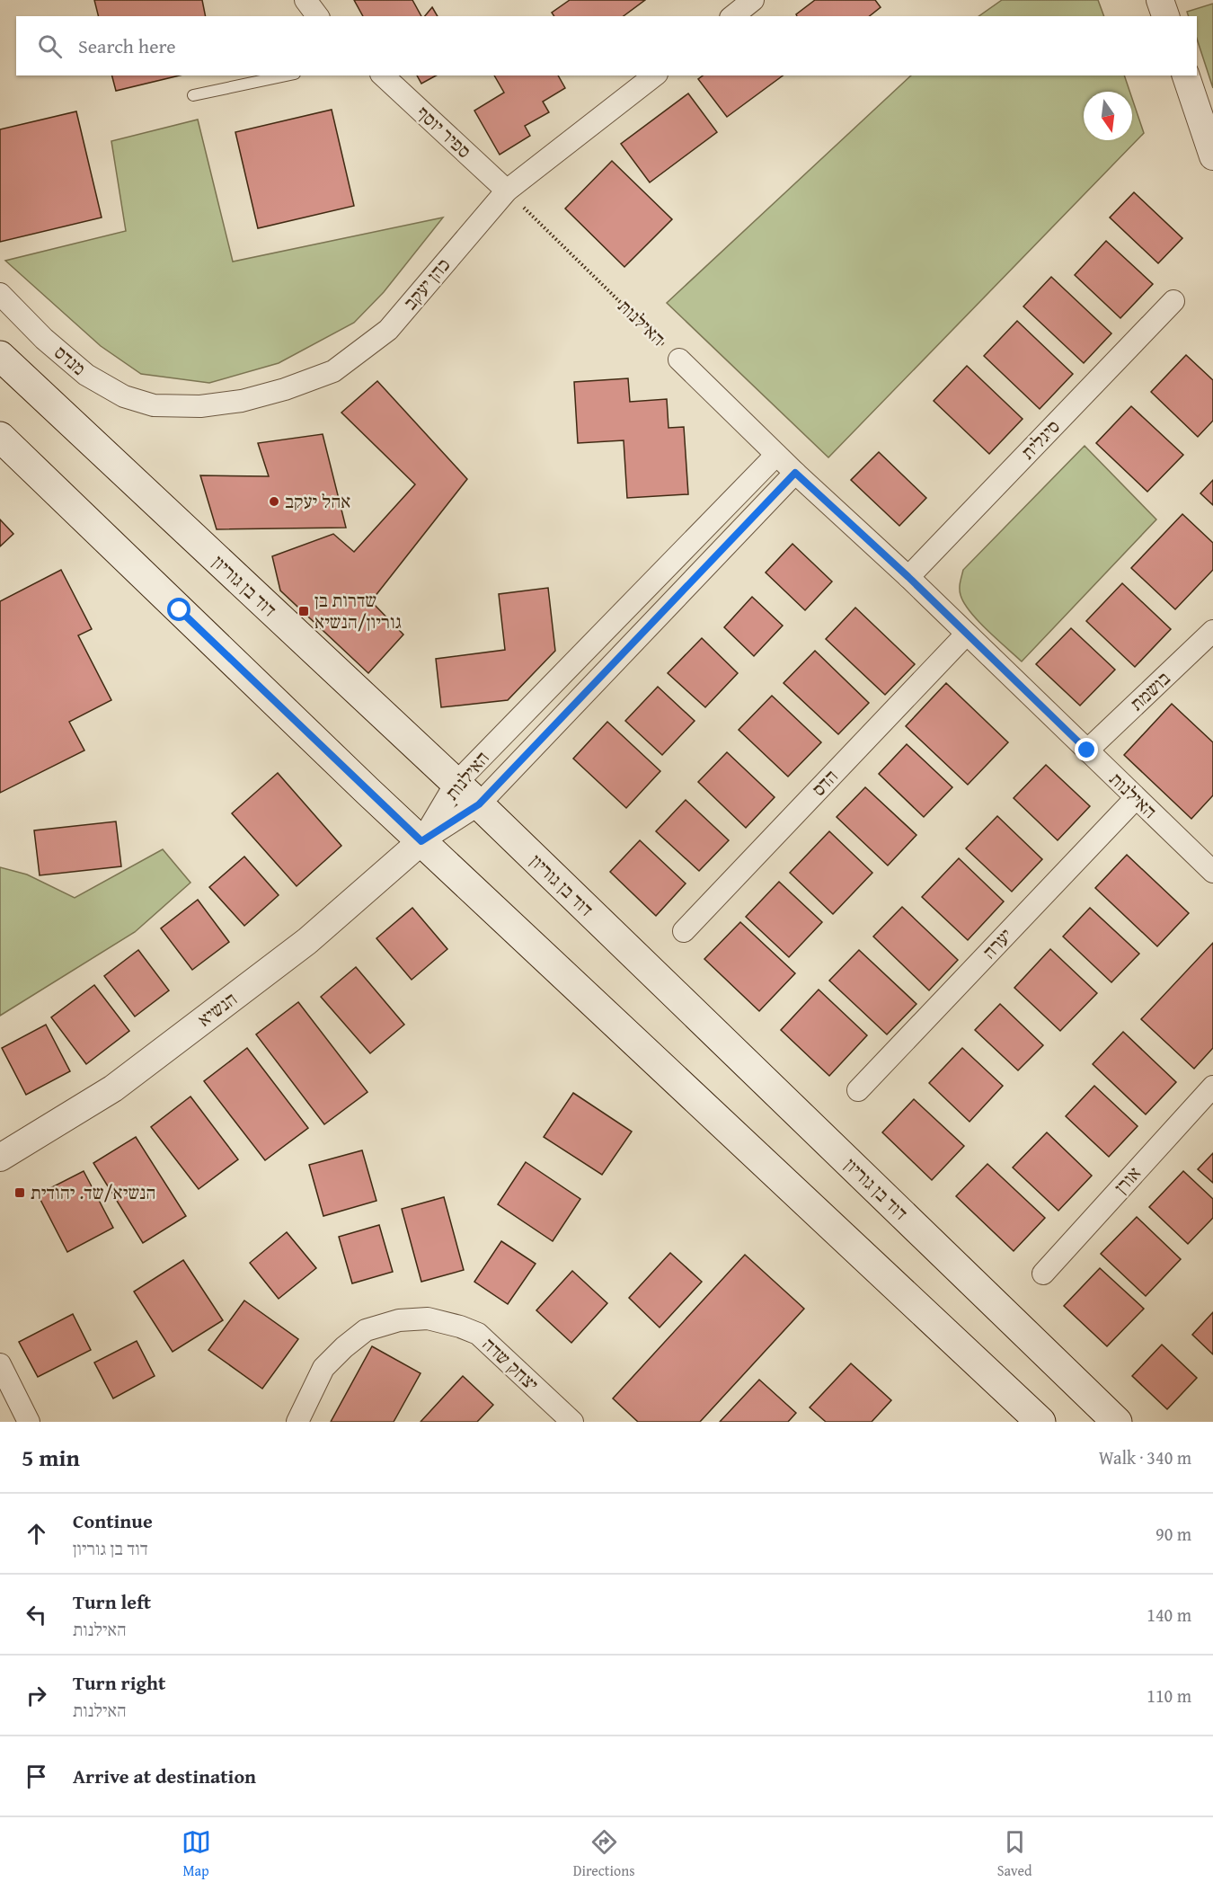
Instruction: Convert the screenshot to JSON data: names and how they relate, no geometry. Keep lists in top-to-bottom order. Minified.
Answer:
{"streets":{"main road":["דוד בן גוריון"],"street":["ספיר יוסף","כהן יעקב","האילנות","מנדס","סיגלית","בושמת","הדס","יערה","הנשיא","אורן","יצחק שדה"]},"crossings":[["ספיר יוסף","כהן יעקב"],["ספיר יוסף","האילנות"],["כהן יעקב","האילנות"],["כהן יעקב","מנדס"],["האילנות","סיגלית"],["האילנות","דוד בן גוריון"],["האילנות","בושמת"],["האילנות","הדס"],["האילנות","יערה"],["האילנות","הנשיא"]],"places":{"other":["אהל יעקב"],"transit":["שדרות בן גוריון/הנשיא","הנשיא/שד. יהודית"]},"north":"bottom","page":{"search":"Search here","heading":["5 min","Walk · 340 m"],"list":[["Continue","דוד בן גוריון","90 m"],["Turn left","האילנות","140 m"],["Turn right","האילנות","110 m"],"Arrive at destination"],"nav":["Map","Directions","Saved"]}}
